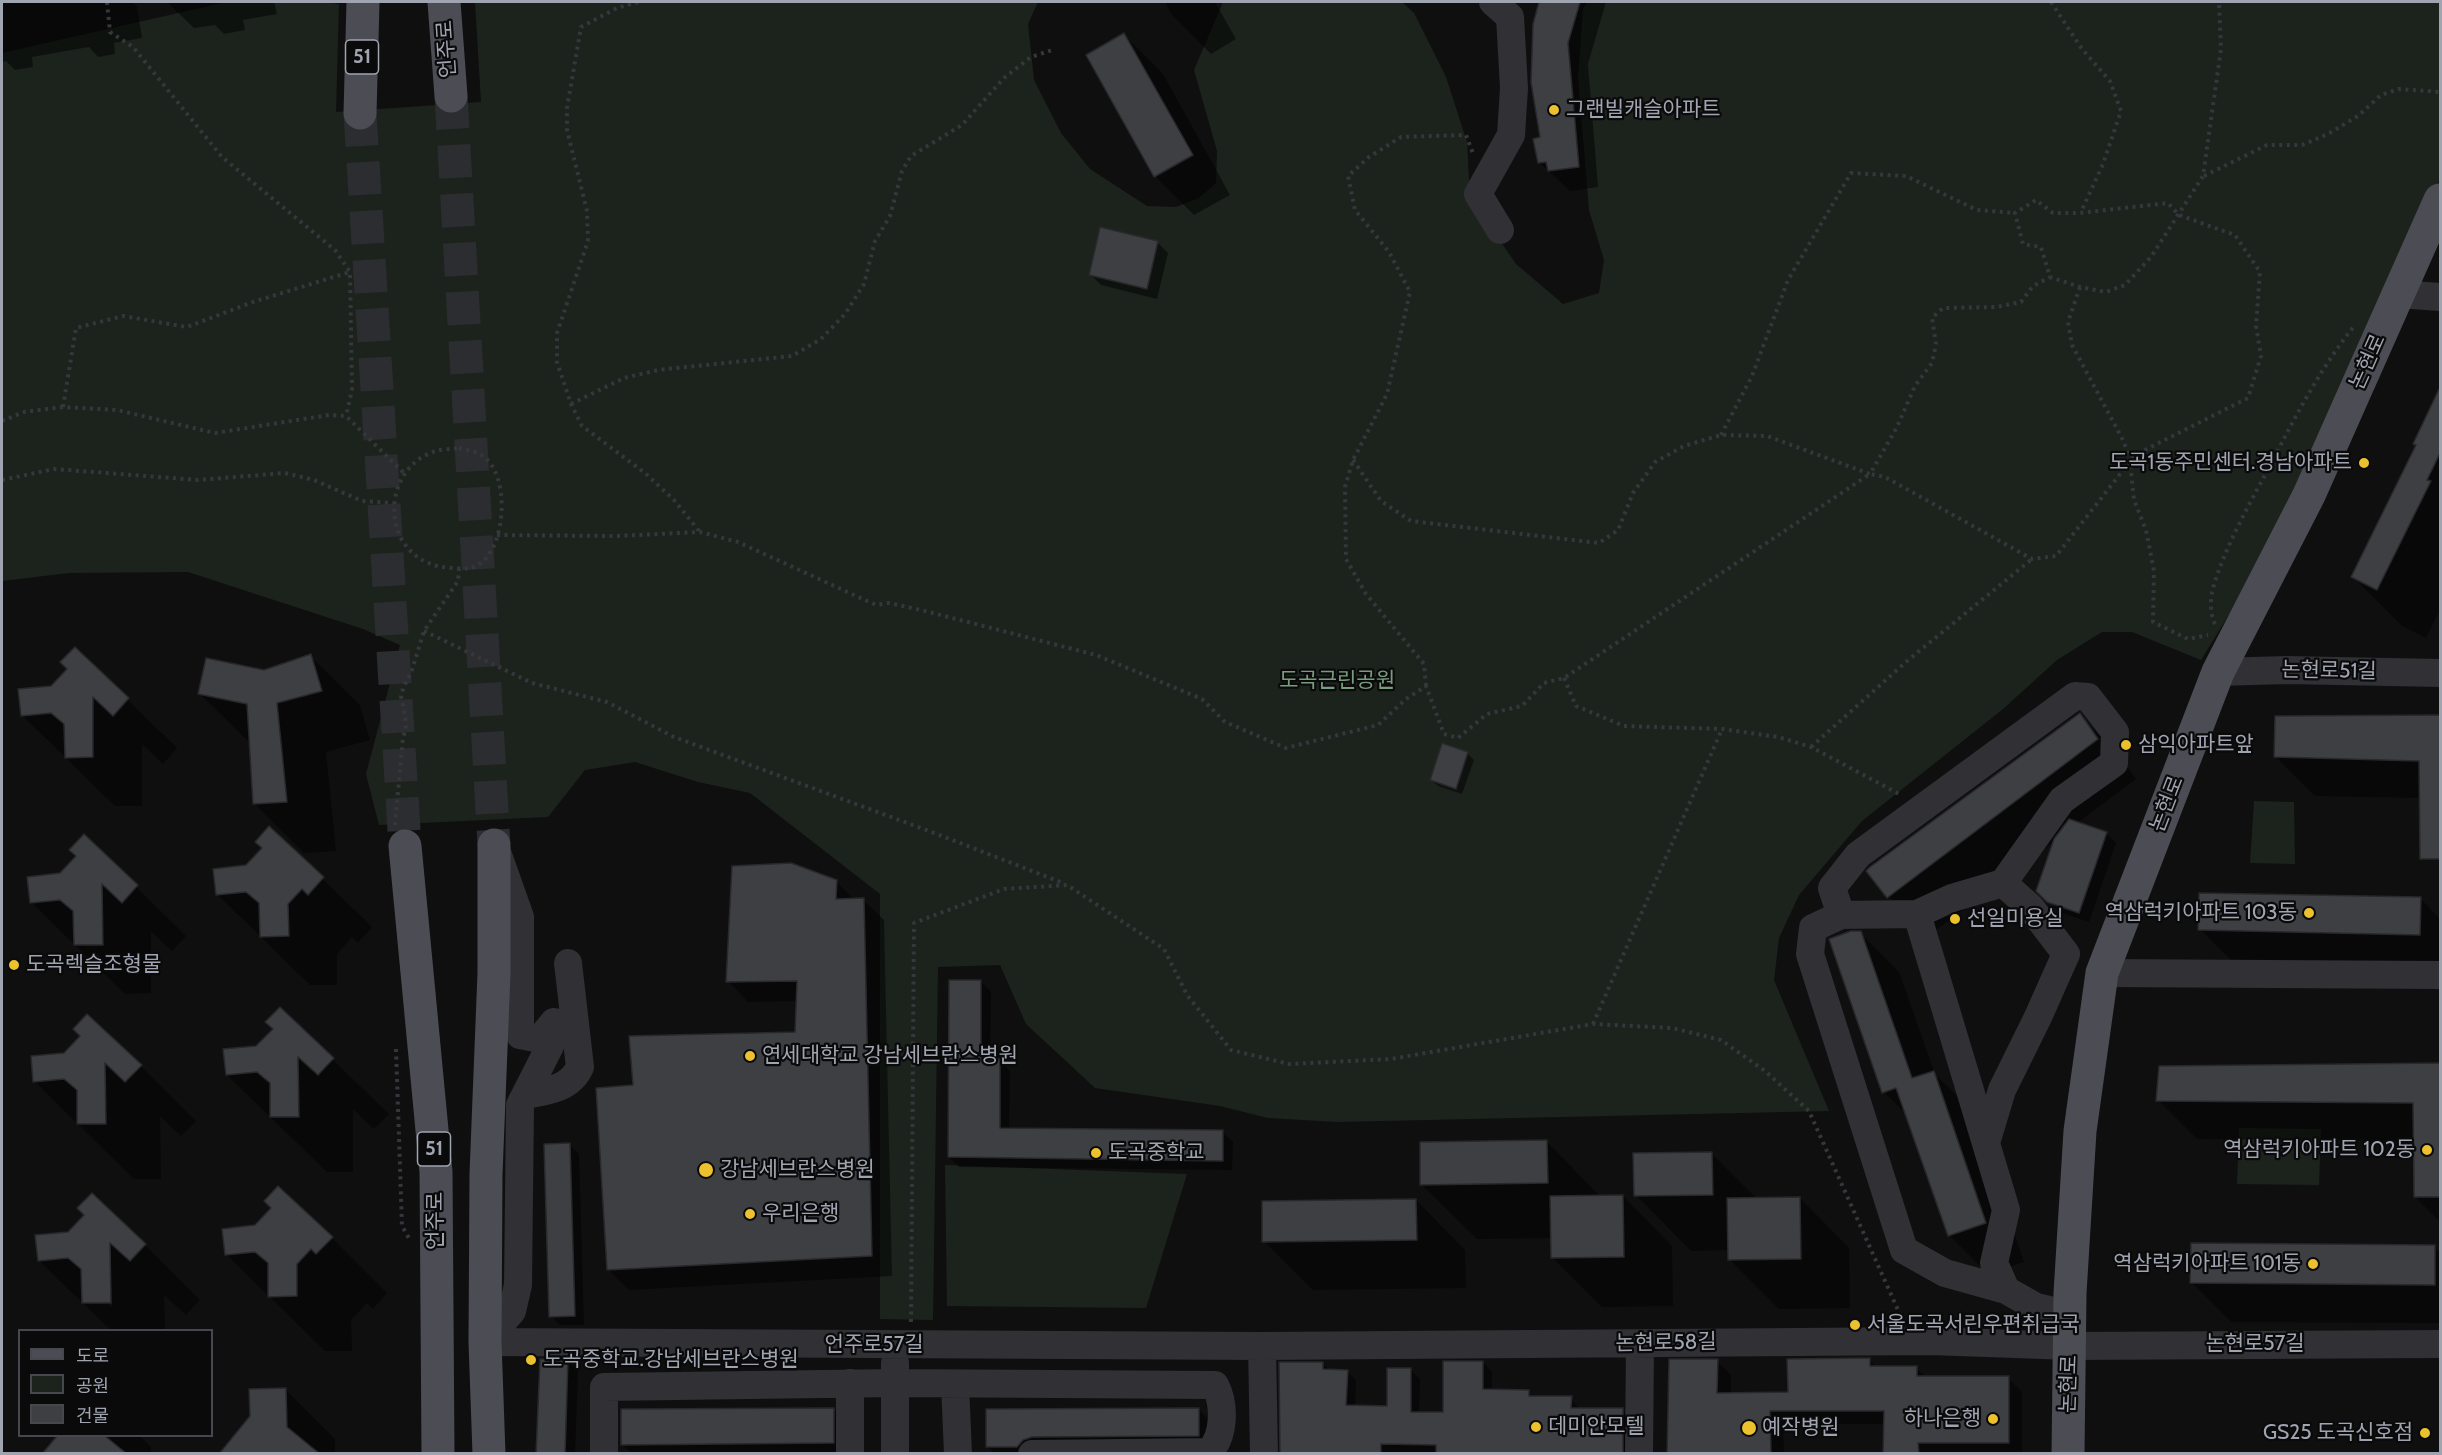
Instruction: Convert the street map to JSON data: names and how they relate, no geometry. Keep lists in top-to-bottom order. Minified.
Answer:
{"streets":{"main road":["언주로","51","논현로"],"street":["논현로51길","논현로58길","논현로57길","언주로57길"]},"crossings":[["논현로","논현로51길"],["논현로","논현로58길"],["논현로","논현로57길"],["논현로58길","논현로57길"],["논현로58길","언주로57길"]],"parks":["도곡근린공원"],"places":["그랜빌캐슬아파트","도곡1동주민센터.경남아파트","삼익아파트앞","역삼럭키아파트 103동","선일미용실","도곡렉슬조형물","연세대학교 강남세브란스병원","역삼럭키아파트 102동","도곡중학교","강남세브란스병원","우리은행","역삼럭키아파트 101동","서울도곡서린우편취급국","도곡중학교.강남세브란스병원","하나은행","데미안모텔","예작병원","GS25 도곡신호점"],"legend":["도로","공원","건물"]}
